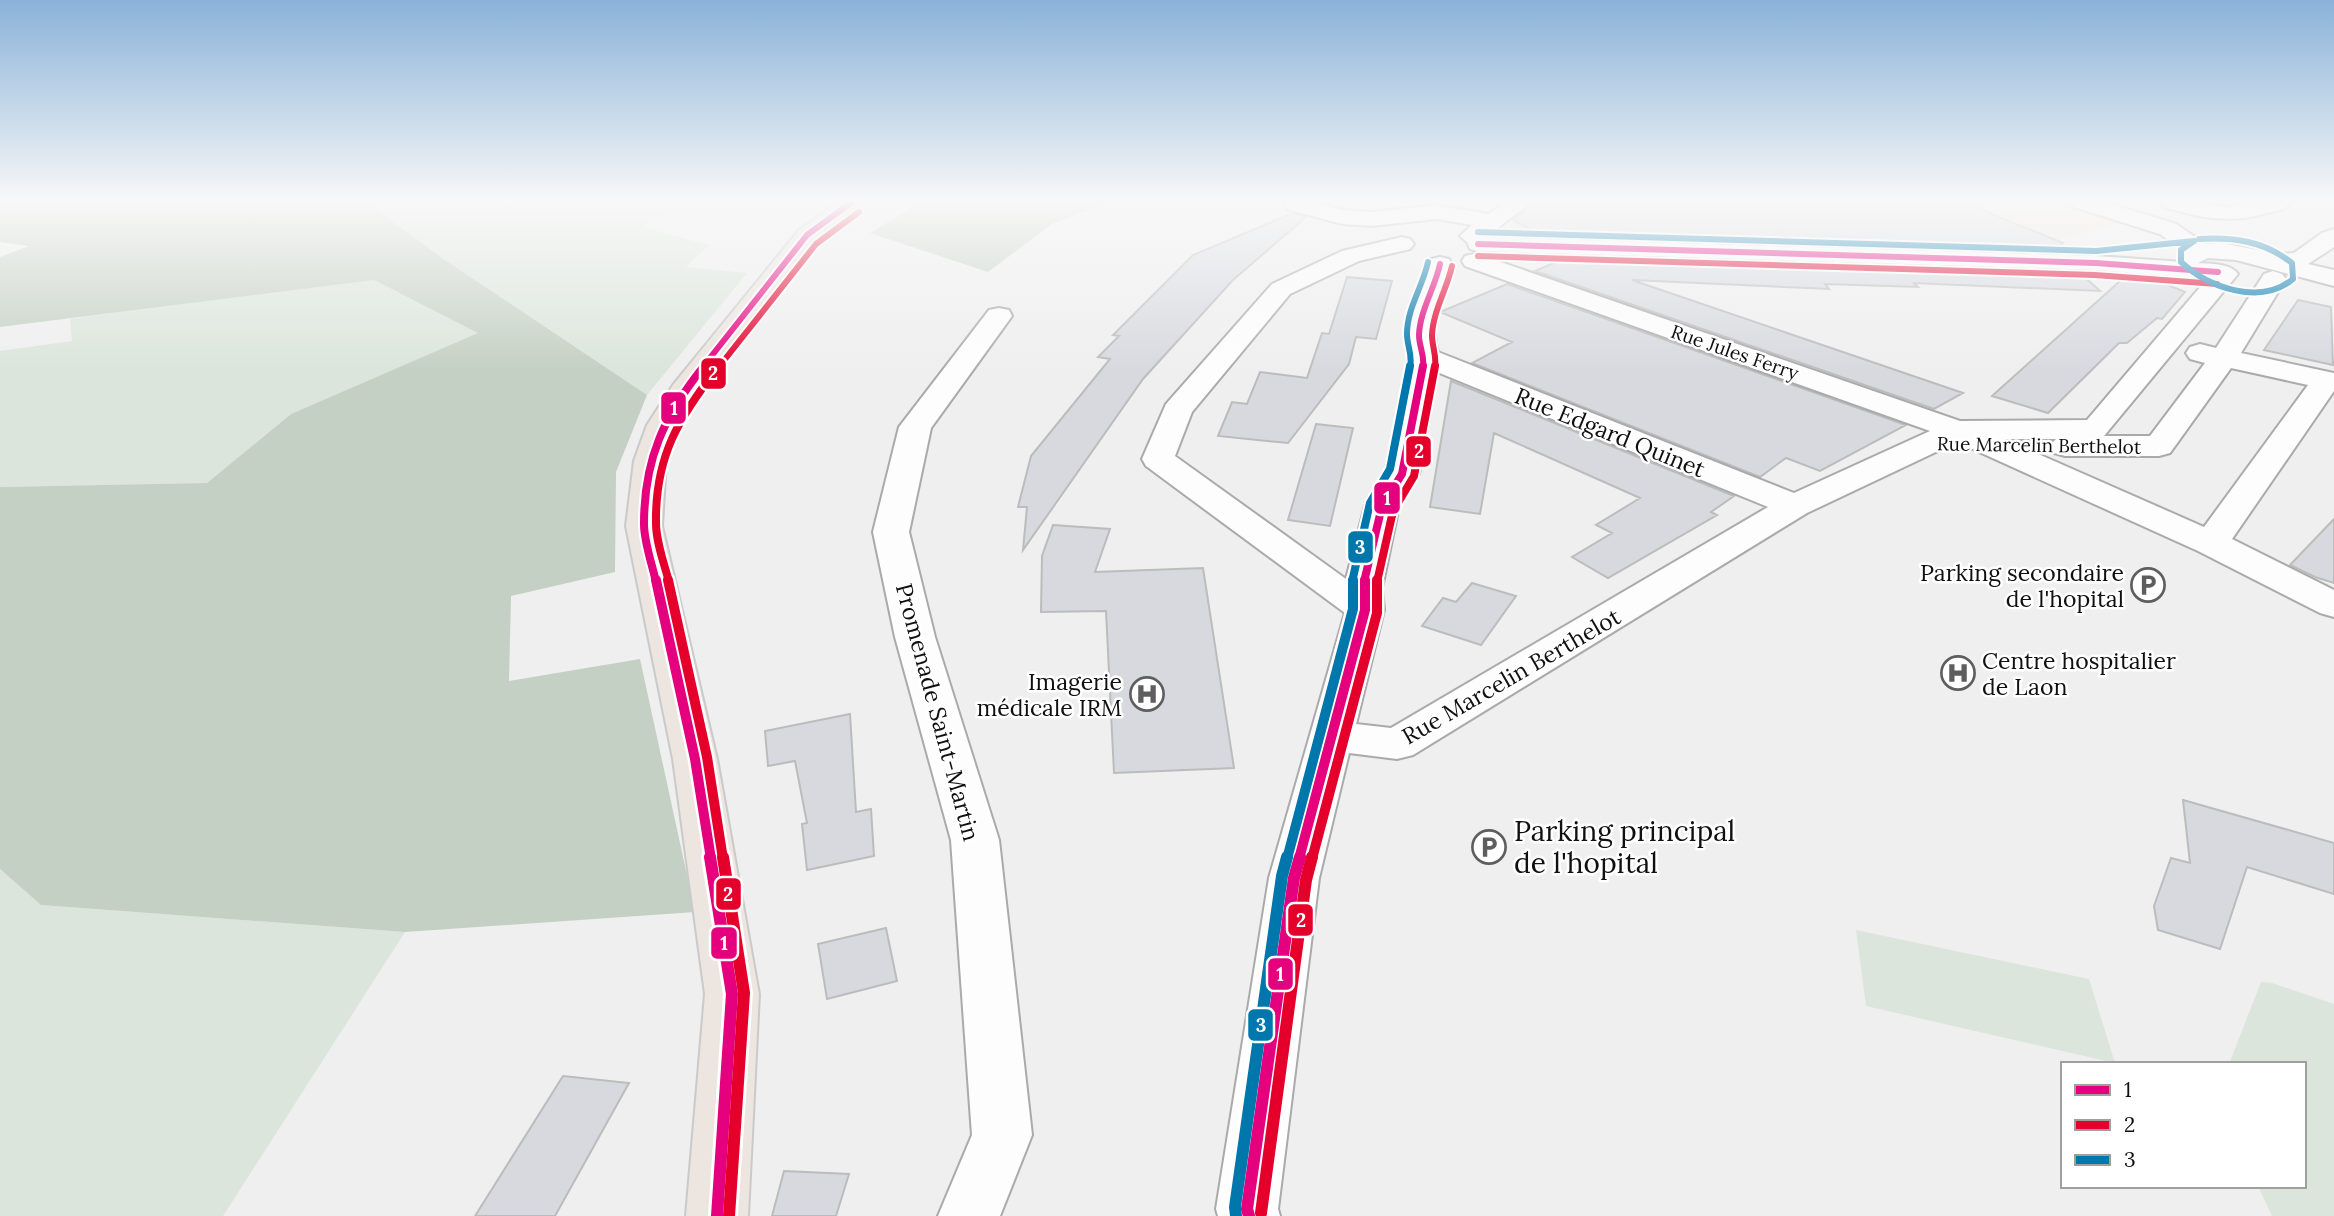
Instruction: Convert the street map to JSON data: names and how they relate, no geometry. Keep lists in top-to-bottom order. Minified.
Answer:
{"streets":{"street":["Rue Jules Ferry","Rue Edgard Quinet","Rue Marcelin Berthelot","Promenade Saint-Martin"]},"crossings":[["Rue Jules Ferry","Rue Marcelin Berthelot"],["Rue Edgard Quinet","Rue Marcelin Berthelot"]],"places":{"parking":["Parking secondaire de l'hopital","Parking principal de l'hopital"],"hospital":["Centre hospitalier de Laon","Imagerie médicale IRM"]},"lines":["transit line 1","transit line 2","transit line 3"],"legend":["1","2","3"]}
